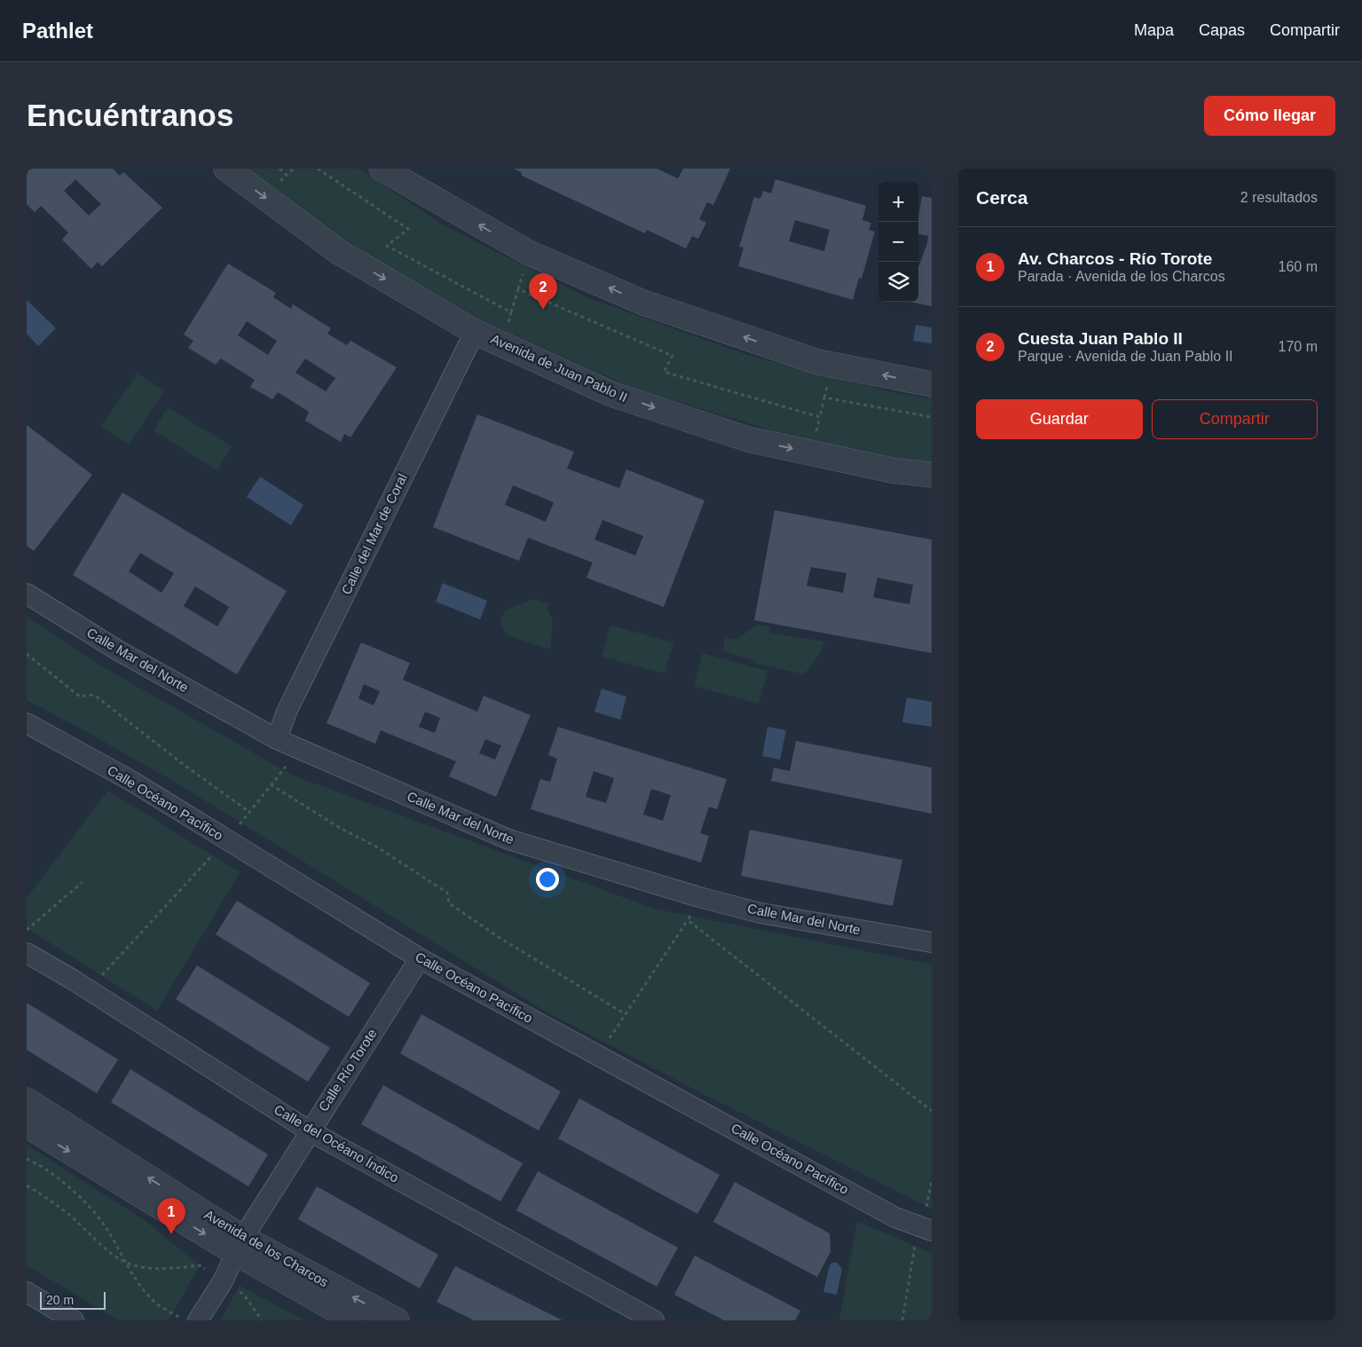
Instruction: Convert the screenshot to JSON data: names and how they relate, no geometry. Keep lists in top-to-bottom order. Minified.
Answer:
{"streets":{"street":["Avenida de Juan Pablo II","Calle del Mar de Coral","Calle Mar del Norte","Calle Océano Pacífico","Calle Río Torote","Calle del Océano Índico","Avenida de los Charcos"]},"crossings":[["Avenida de Juan Pablo II","Calle del Mar de Coral"],["Calle del Mar de Coral","Calle Mar del Norte"],["Calle Océano Pacífico","Calle Río Torote"],["Calle Río Torote","Calle del Océano Índico"],["Calle Río Torote","Avenida de los Charcos"]],"scale_bar":"20 m","page":{"header":"Pathlet","nav":["Mapa","Capas","Compartir"],"buttons":["Cómo llegar",["Guardar","Compartir"]],"title":"Encuéntranos","heading":["Cerca","2 resultados"],"map_buttons":["+","−"],"list":[{"mark":"1","name":"Av. Charcos - Río Torote","note":"Parada · Avenida de los Charcos","value":"160 m"},{"mark":"2","name":"Cuesta Juan Pablo II","note":"Parque · Avenida de Juan Pablo II","value":"170 m"}],"pins":["2","1"],"scale":"20 m"}}
